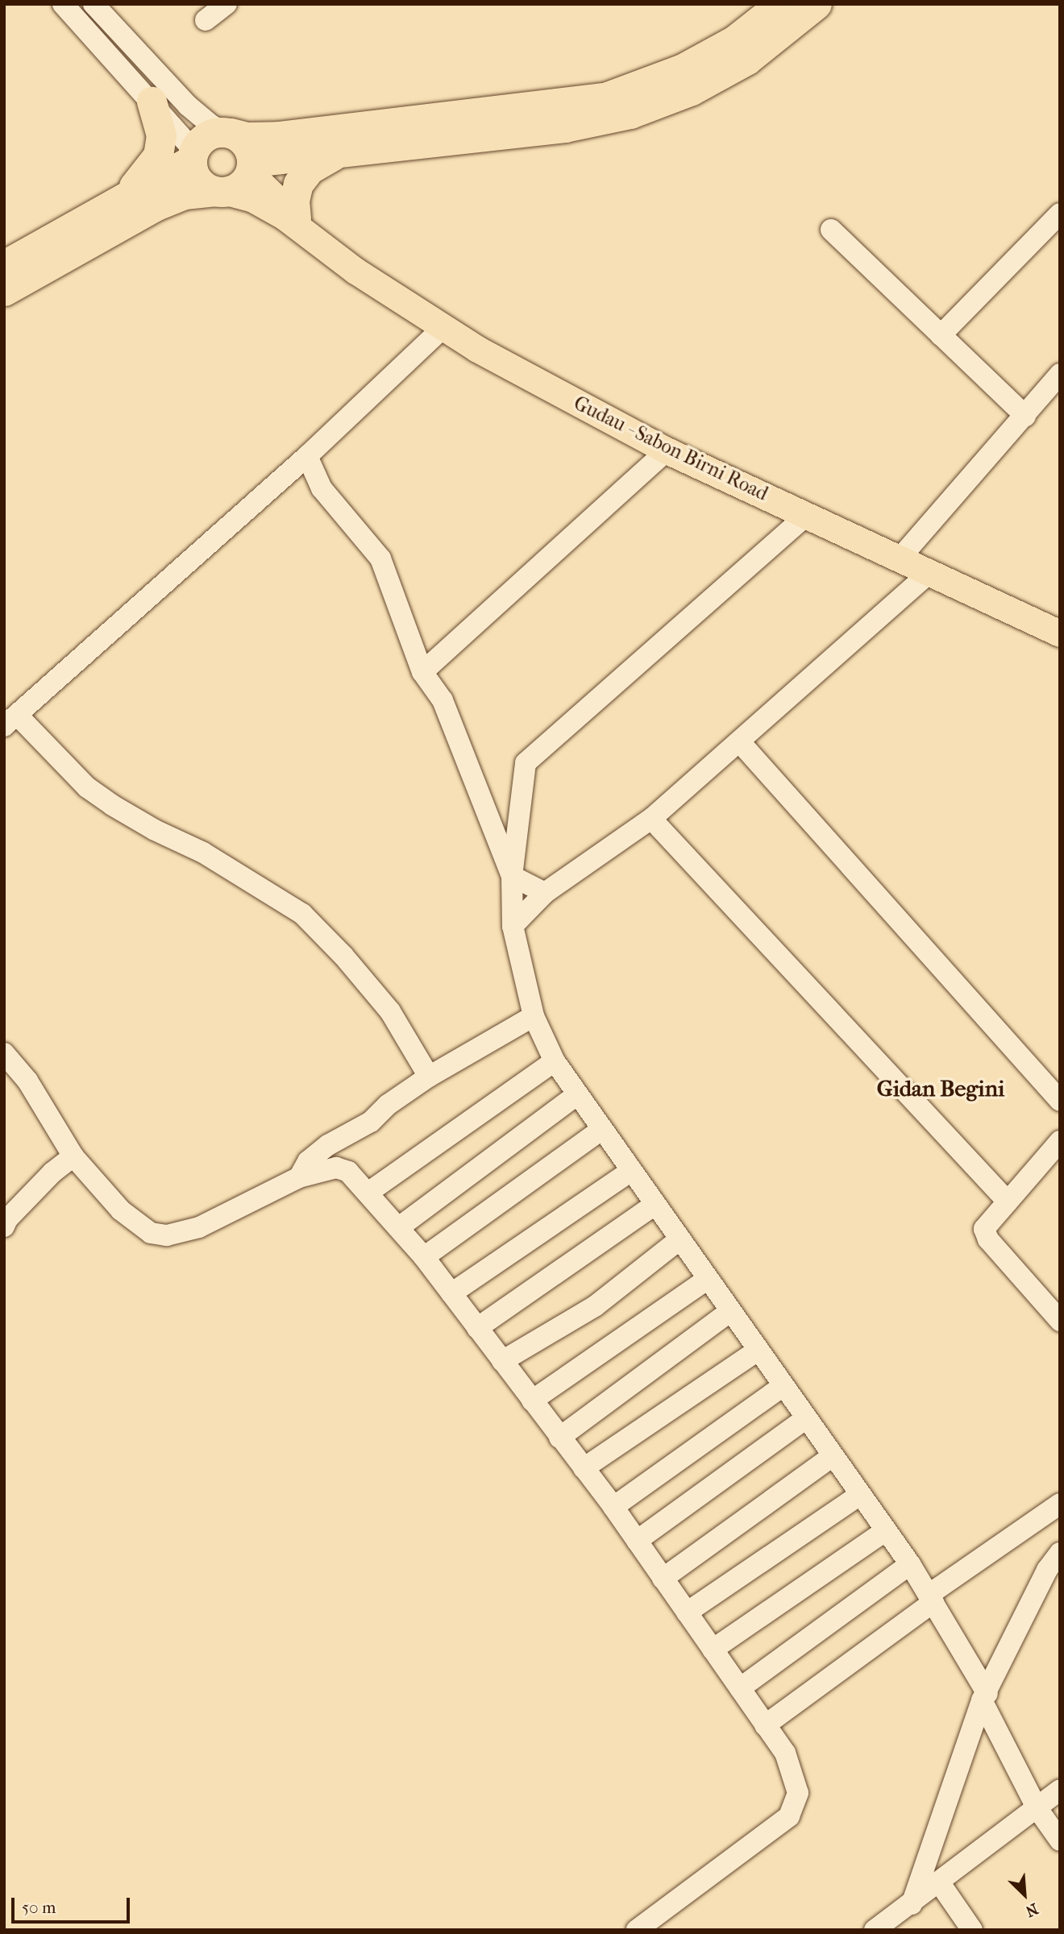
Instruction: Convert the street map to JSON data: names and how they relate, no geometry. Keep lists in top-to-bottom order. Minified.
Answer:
{"streets":{"main road":["Gudau - Sabon Birni Road"]},"districts":["Gidan Begini"],"scale_bar":"50 m","north":"bottom right"}
